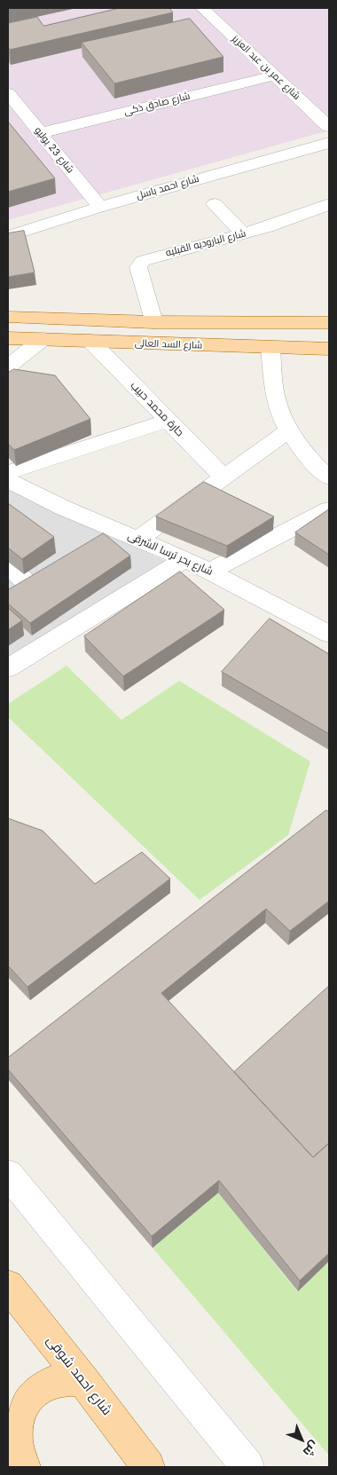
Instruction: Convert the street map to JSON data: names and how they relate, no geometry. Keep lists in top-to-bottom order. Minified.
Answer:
{"streets":{"main road":["شارع السد العالى","شارع احمد شوقى"],"street":["شارع عمر بن عبد العزيز","شارع صادق ذكى","شارع 23 يوليو","شارع احمد باسل","شارع الباروديه القبليه","حارة محمد حبيب","شارع بحر ترسا الشرقى"]},"crossings":[["شارع عمر بن عبد العزيز","شارع صادق ذكى"],["شارع صادق ذكى","شارع 23 يوليو"],["شارع 23 يوليو","شارع احمد باسل"],["شارع الباروديه القبليه","شارع السد العالى"],["شارع السد العالى","حارة محمد حبيب"]],"north":"bottom right"}
